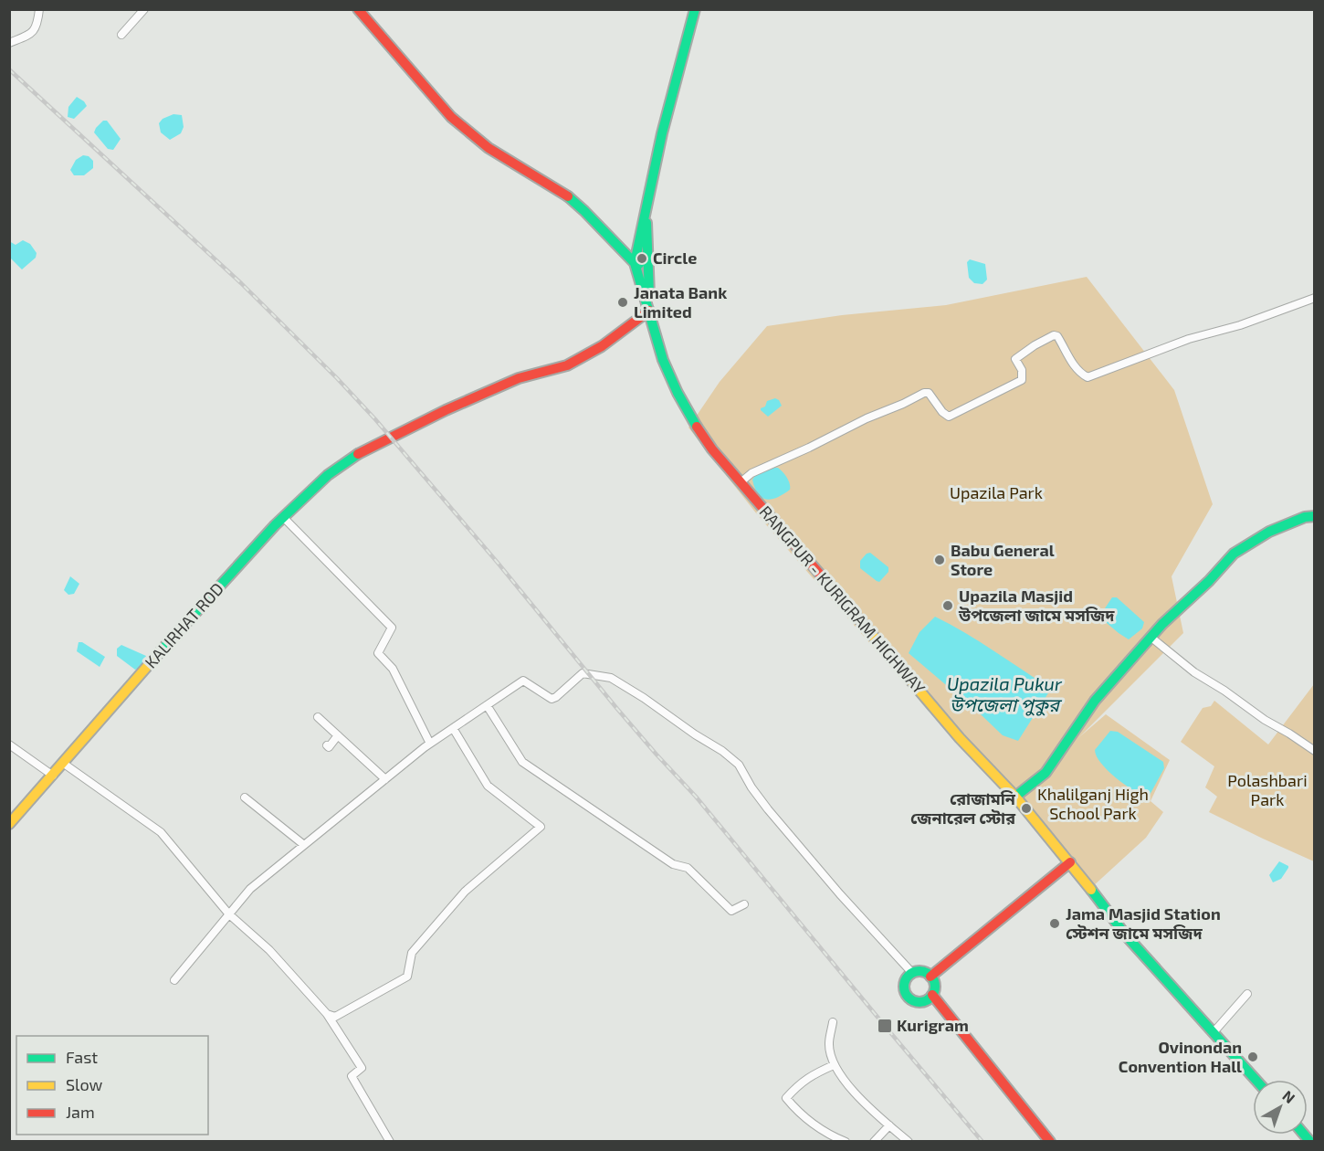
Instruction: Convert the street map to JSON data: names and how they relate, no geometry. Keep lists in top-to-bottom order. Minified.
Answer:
{"streets":{"main road":["RANGPUR - KURIGRAM HIGHWAY","KALIRHAT ROD"]},"crossings":[["RANGPUR - KURIGRAM HIGHWAY","KALIRHAT ROD"]],"water":["Upazila Pukur উপজেলা পুকুর"],"parks":["Upazila Park","Polashbari Park","Khalilganj High School Park"],"places":{"other":["Circle","Janata Bank Limited","Babu General Store","Upazila Masjid উপজেলা জামে মসজিদ","রোজামনি জেনারেল স্টোর","Jama Masjid Station স্টেশন জামে মসজিদ","Ovinondan Convention Hall"],"transit":["Kurigram"]},"legend":["Fast","Slow","Jam"],"north":"top right"}
